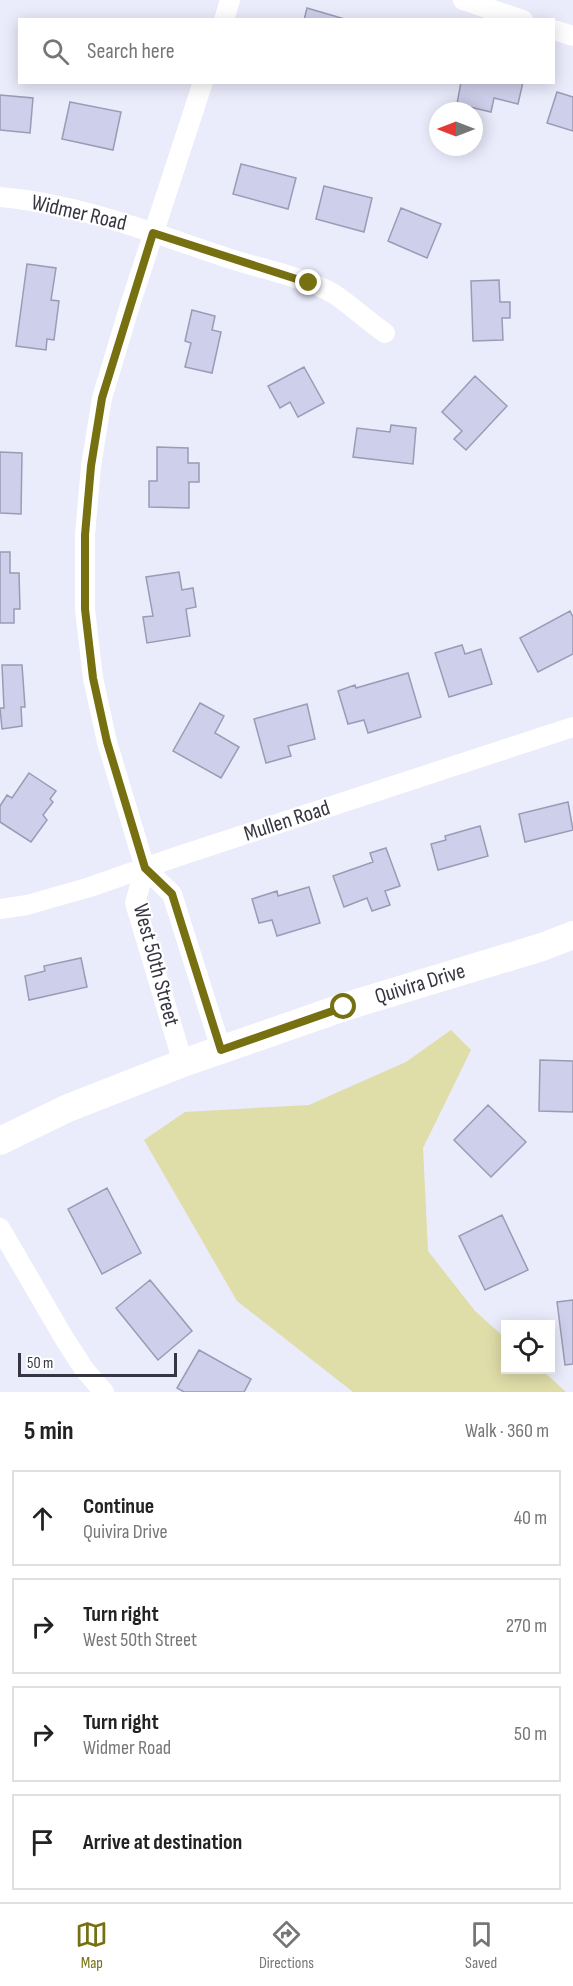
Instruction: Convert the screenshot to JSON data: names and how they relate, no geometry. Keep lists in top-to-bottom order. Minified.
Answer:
{"streets":{"main road":["Quivira Drive"],"street":["Widmer Road","Mullen Road","West 50th Street"]},"crossings":[["Widmer Road","West 50th Street"],["Mullen Road","West 50th Street"],["West 50th Street","Quivira Drive"]],"scale_bar":"50 m","north":"left","page":{"search":"Search here","scale":"50 m","heading":["5 min","Walk · 360 m"],"list":[["Continue","Quivira Drive","40 m"],["Turn right","West 50th Street","270 m"],["Turn right","Widmer Road","50 m"],"Arrive at destination"],"nav":["Map","Directions","Saved"]}}
